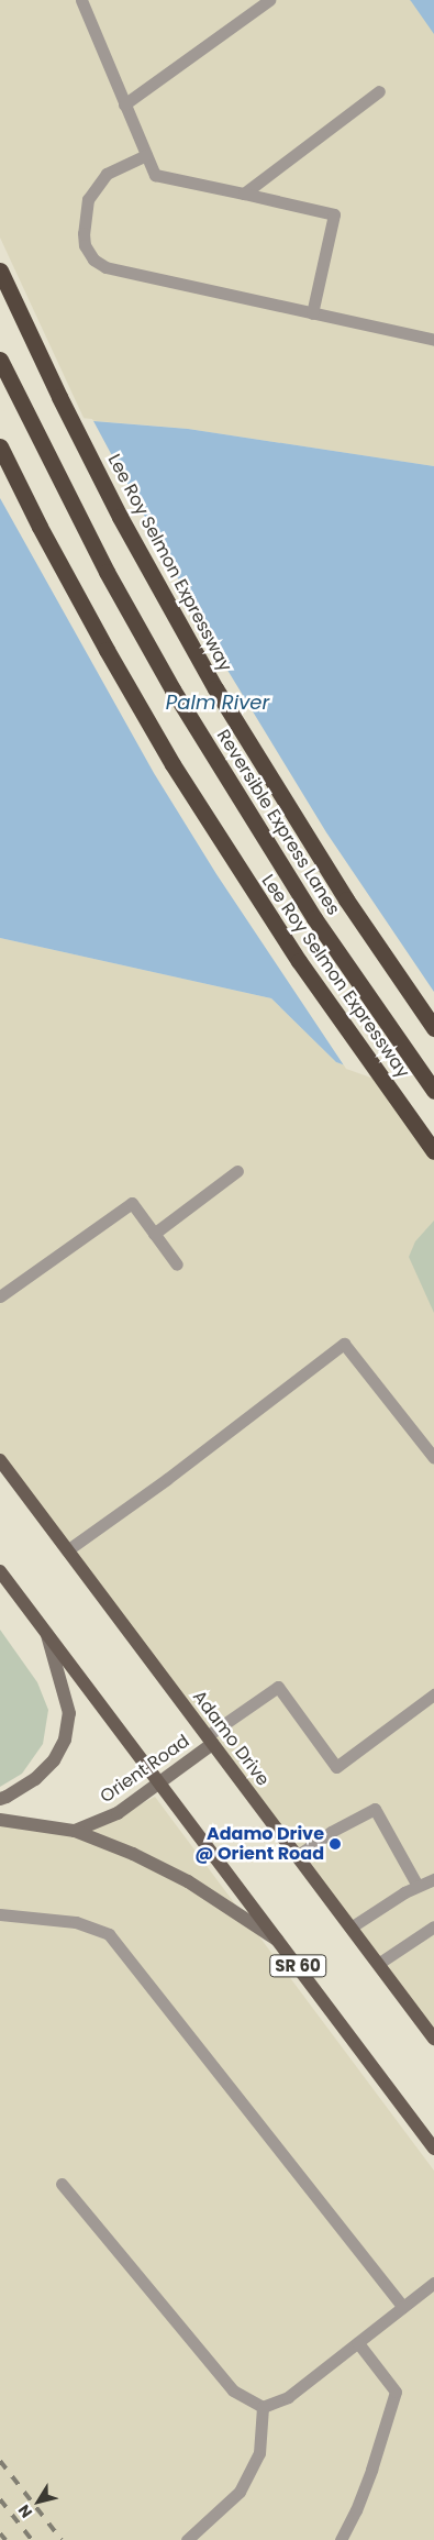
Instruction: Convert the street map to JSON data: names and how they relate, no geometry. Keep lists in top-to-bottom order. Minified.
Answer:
{"streets":{"highway":["Lee Roy Selmon Expressway","Reversible Express Lanes"],"main road":["Adamo Drive","SR 60"],"street":["Orient Road"]},"crossings":[["Adamo Drive","Orient Road"],["Orient Road","SR 60"]],"water":["Palm River"],"places":["Adamo Drive @ Orient Road"],"north":"bottom left"}
